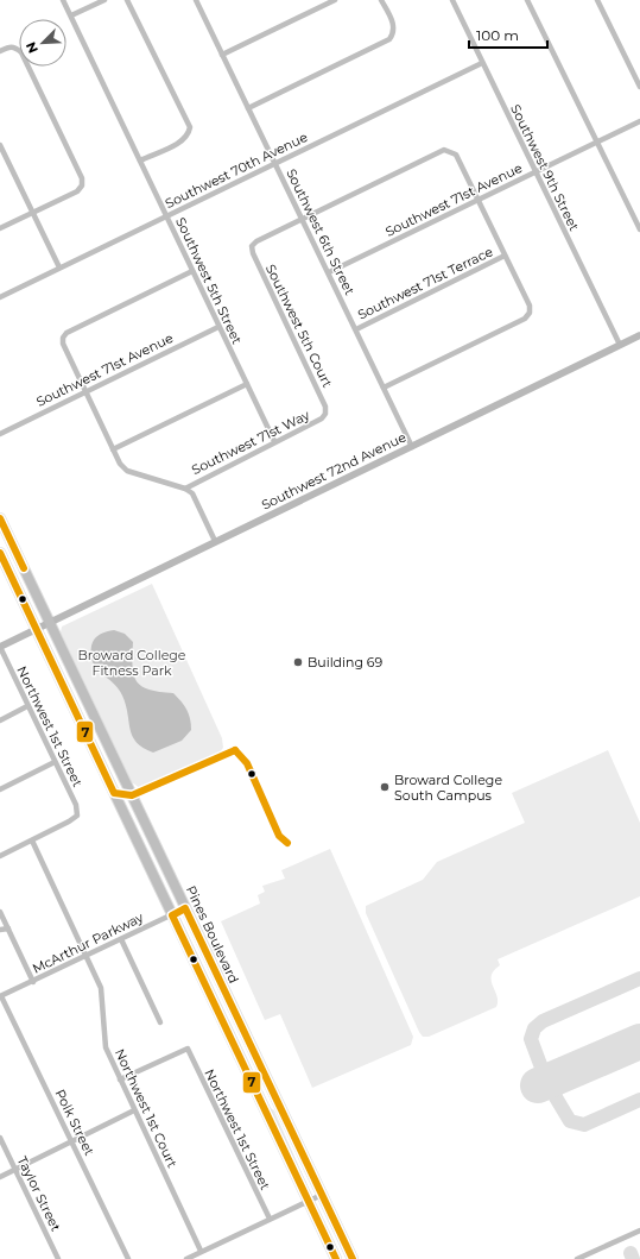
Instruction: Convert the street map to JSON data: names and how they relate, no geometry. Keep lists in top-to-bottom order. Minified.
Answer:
{"streets":{"highway":["Pines Boulevard"],"street":["Southwest 9th Street","Southwest 70th Avenue","Southwest 71st Avenue","Southwest 6th Street","Southwest 5th Street","Southwest 71st Terrace","Southwest 5th Court","Southwest 71st Way","Southwest 72nd Avenue","Northwest 1st Street","McArthur Parkway","Northwest 1st Court","Polk Street","Taylor Street"]},"crossings":[["Southwest 9th Street","Southwest 70th Avenue"],["Southwest 9th Street","Southwest 71st Avenue"],["Southwest 9th Street","Southwest 72nd Avenue"],["Southwest 70th Avenue","Southwest 6th Street"],["Southwest 70th Avenue","Southwest 5th Street"],["Southwest 71st Avenue","Southwest 6th Street"],["Southwest 71st Avenue","Southwest 5th Street"],["Southwest 71st Avenue","Southwest 71st Way"],["Southwest 6th Street","Southwest 71st Terrace"],["Southwest 6th Street","Southwest 5th Court"],["Southwest 6th Street","Southwest 72nd Avenue"],["Southwest 5th Street","Southwest 71st Way"],["Southwest 5th Court","Southwest 71st Way"],["Southwest 72nd Avenue","Northwest 1st Street"],["Southwest 72nd Avenue","Pines Boulevard"],["Northwest 1st Street","Northwest 1st Court"],["Pines Boulevard","McArthur Parkway"],["McArthur Parkway","Northwest 1st Court"],["McArthur Parkway","Polk Street"]],"parks":["Broward College Fitness Park"],"places":["Building 69","Broward College South Campus"],"lines":["transit line 7"],"scale_bar":"100 m","north":"bottom left"}
